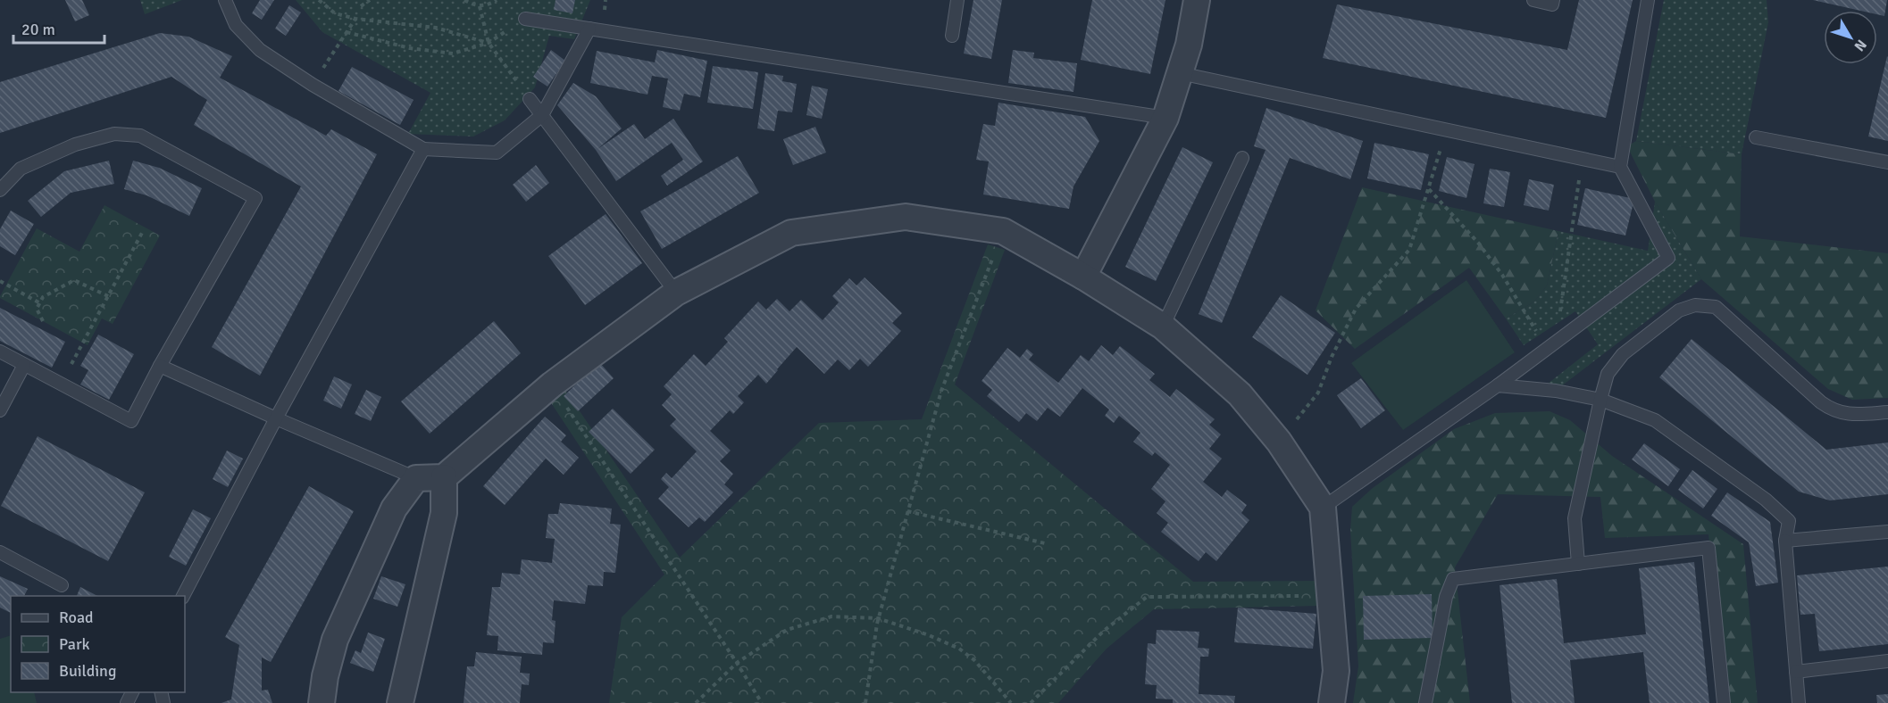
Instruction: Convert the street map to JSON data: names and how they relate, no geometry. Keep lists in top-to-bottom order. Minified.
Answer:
{"legend":["Road","Park","Building"],"scale_bar":"20 m","north":"bottom right"}
